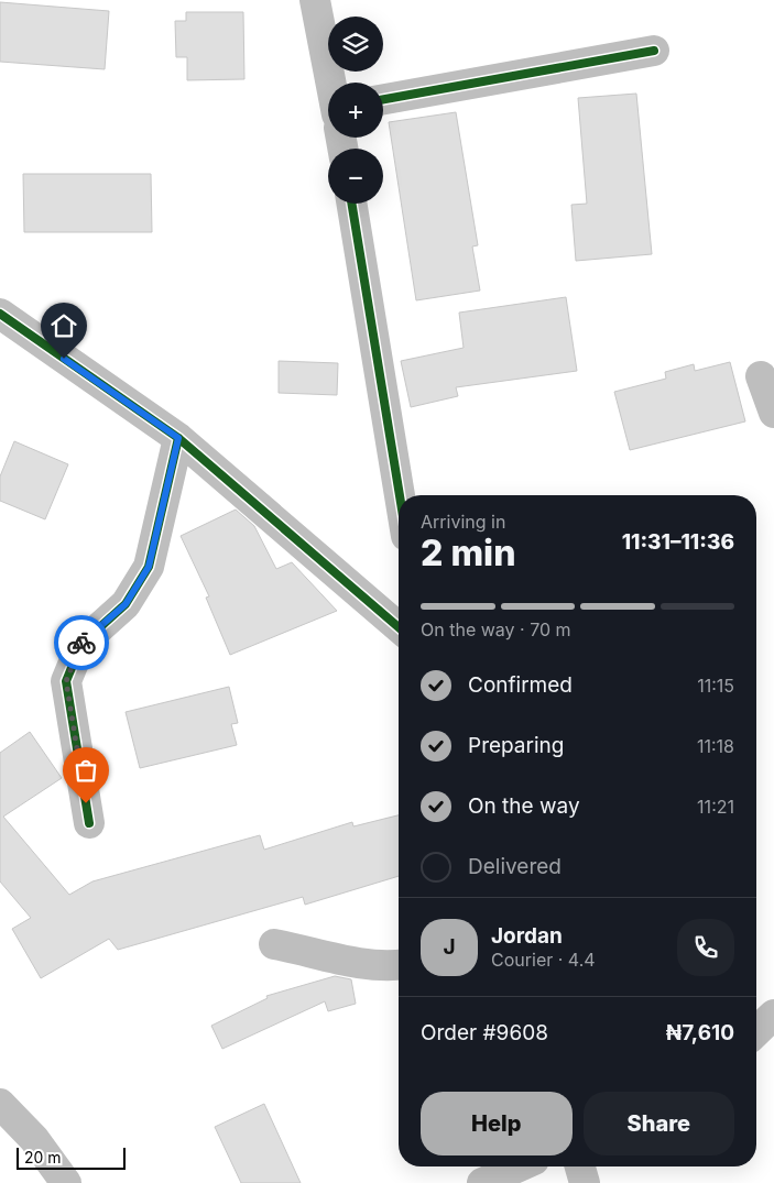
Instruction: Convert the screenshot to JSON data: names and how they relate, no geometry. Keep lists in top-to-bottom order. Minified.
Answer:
{"scale_bar":"20 m","page":{"map_buttons":["+","−"],"heading":["2 min","Arriving in","11:31–11:36"],"panel":["Jordan","Courier · 4.4","Order #9608","₦7,610"],"bar":"On the way · 70 m","list":[["Confirmed","11:15"],["Preparing","11:18"],["On the way","11:21"],"Delivered"],"round":"J","buttons":["Help","Share"],"scale":"20 m"}}
